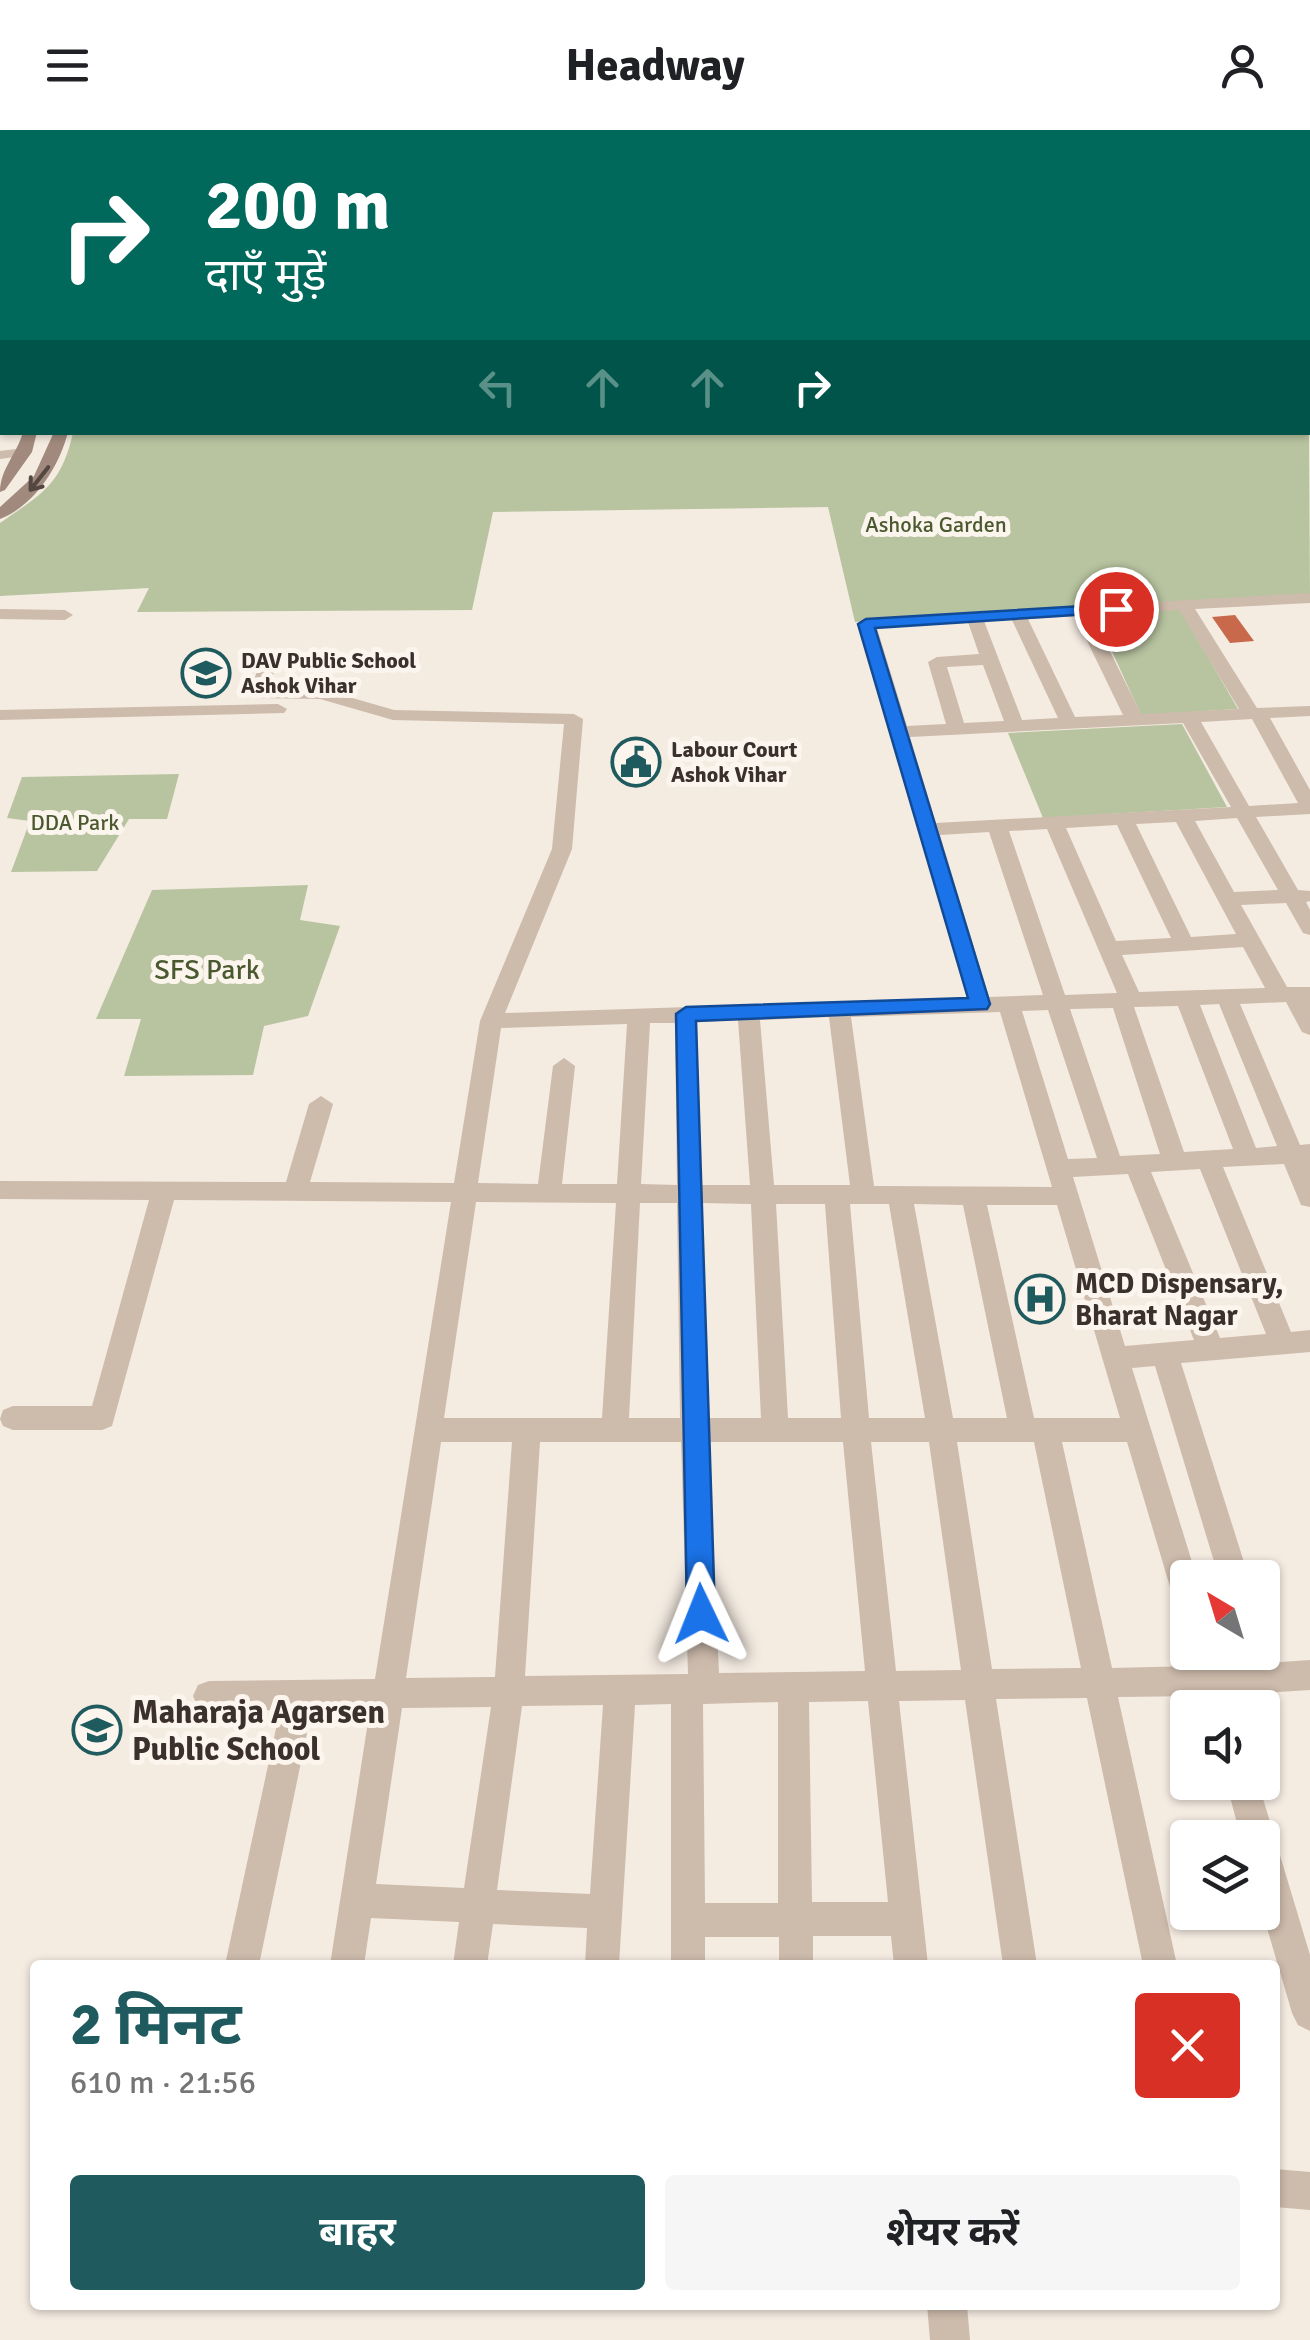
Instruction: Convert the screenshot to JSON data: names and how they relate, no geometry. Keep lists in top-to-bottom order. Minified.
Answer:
{"parks":["Ashoka Garden","DDA Park","SFS Park"],"places":{"school or university":["DAV Public School Ashok Vihar","Maharaja Agarsen Public School"],"public building":["Labour Court Ashok Vihar"],"hospital":["MCD Dispensary, Bharat Nagar"]},"north":"top left","page":{"header":"Headway","turn":["200 m","दाएँ मुड़ें"],"heading":["2 मिनट","610 m · 21:56"],"buttons":["बाहर","शेयर करें"]}}
